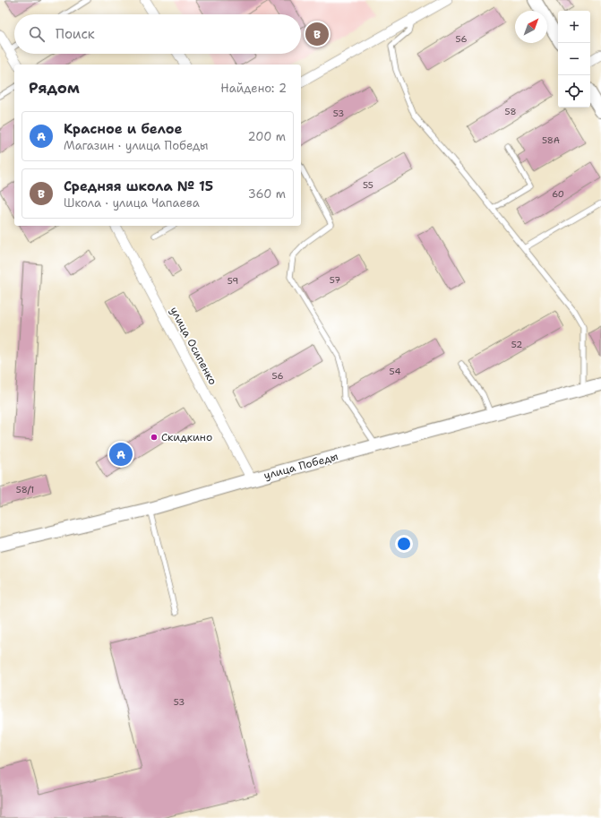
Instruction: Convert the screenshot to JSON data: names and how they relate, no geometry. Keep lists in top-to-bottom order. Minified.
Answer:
{"streets":{"street":["улица Осипенко","улица Победы"]},"crossings":[["улица Осипенко","улица Победы"]],"places":["Скидкино"],"house_numbers":["56","58","53","58А","55","60","57","59","52","54","56","58/1","53"],"north":"top right","page":{"map_buttons":["+","−"],"search":"Поиск","pins":["B","A"],"heading":["Рядом","Найдено: 2"],"list":[{"mark":"A","name":"Красное и белое","note":"Магазин · улица Победы","value":"200 m"},{"mark":"B","name":"Средняя школа № 15","note":"Школа · улица Чапаева","value":"360 m"}]}}
